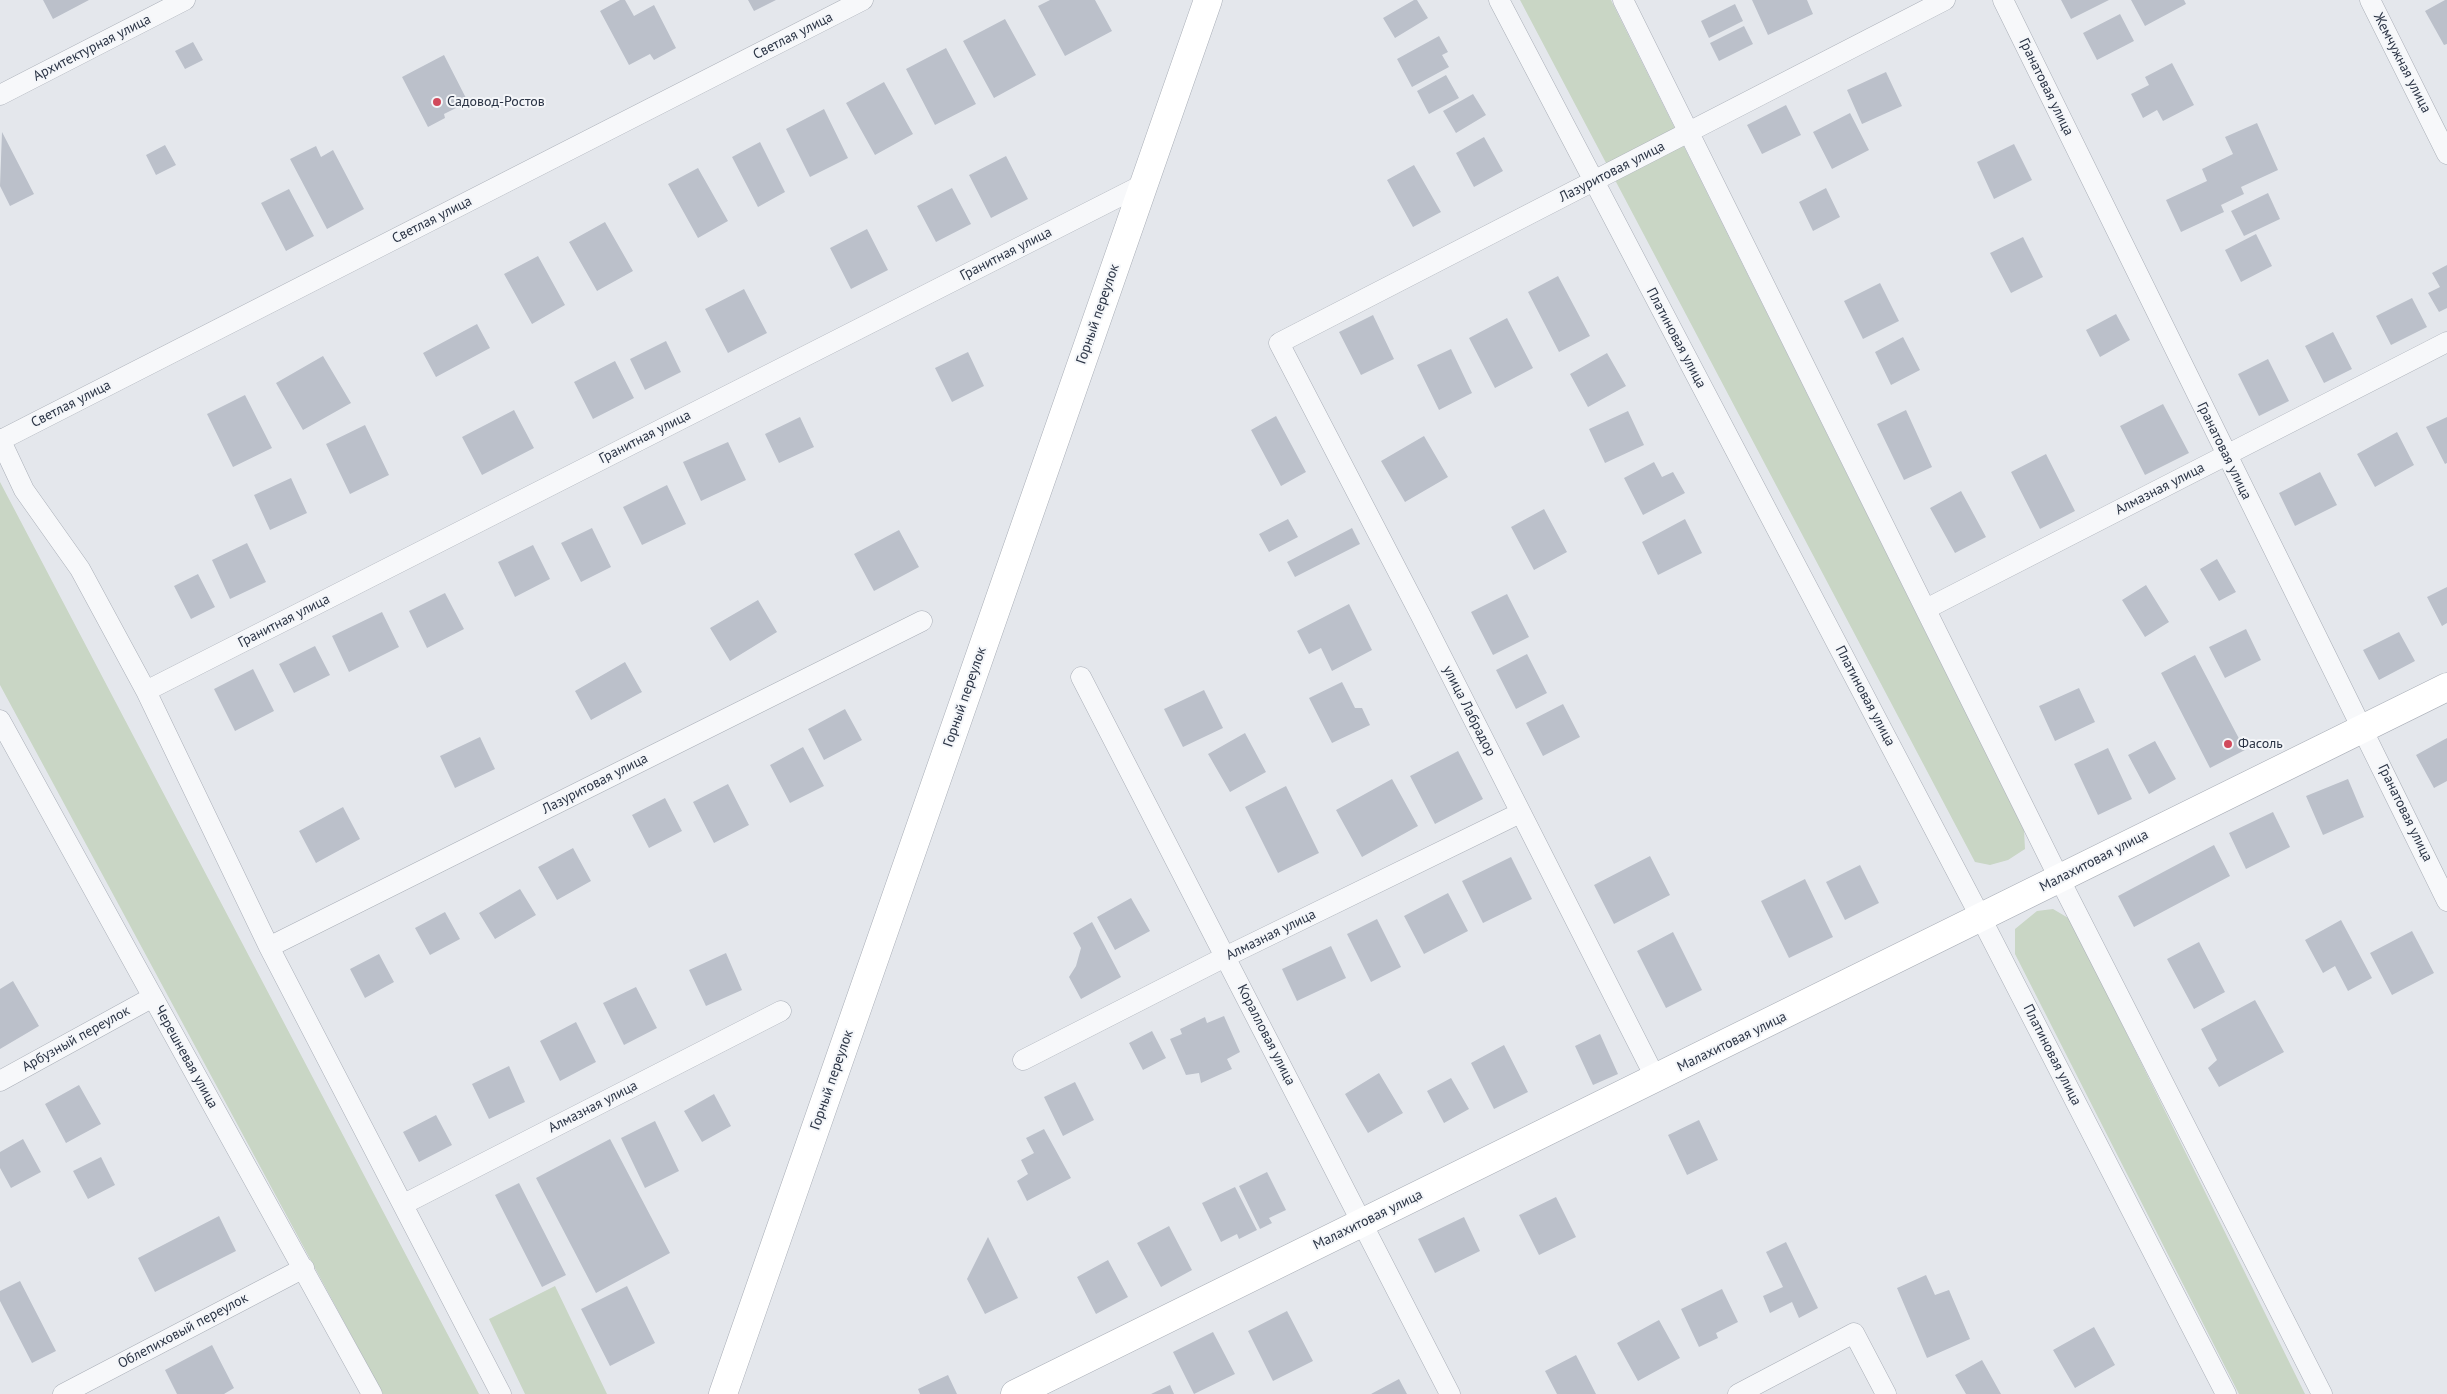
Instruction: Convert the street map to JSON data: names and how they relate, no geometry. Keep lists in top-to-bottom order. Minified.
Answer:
{"streets":{"street":["Светлая улица","Архитектурная улица","Жемчужная улица","Гранатовая улица","Лазуритовая улица","Гранитная улица","Горный переулок","Платиновая улица","Алмазная улица","улица Лабрадор","Малахитовая улица","Коралловая улица","Арбузный переулок","Черешневая улица","Облепиховый переулок"]},"crossings":[["Гранатовая улица","Алмазная улица"],["Гранатовая улица","Малахитовая улица"],["Лазуритовая улица","Платиновая улица"],["Лазуритовая улица","улица Лабрадор"],["Гранитная улица","Горный переулок"],["Платиновая улица","Малахитовая улица"],["Алмазная улица","улица Лабрадор"],["Алмазная улица","Коралловая улица"],["улица Лабрадор","Малахитовая улица"],["Малахитовая улица","Коралловая улица"],["Арбузный переулок","Черешневая улица"],["Черешневая улица","Облепиховый переулок"]],"places":["Садовод-Ростов","Фасоль"]}
